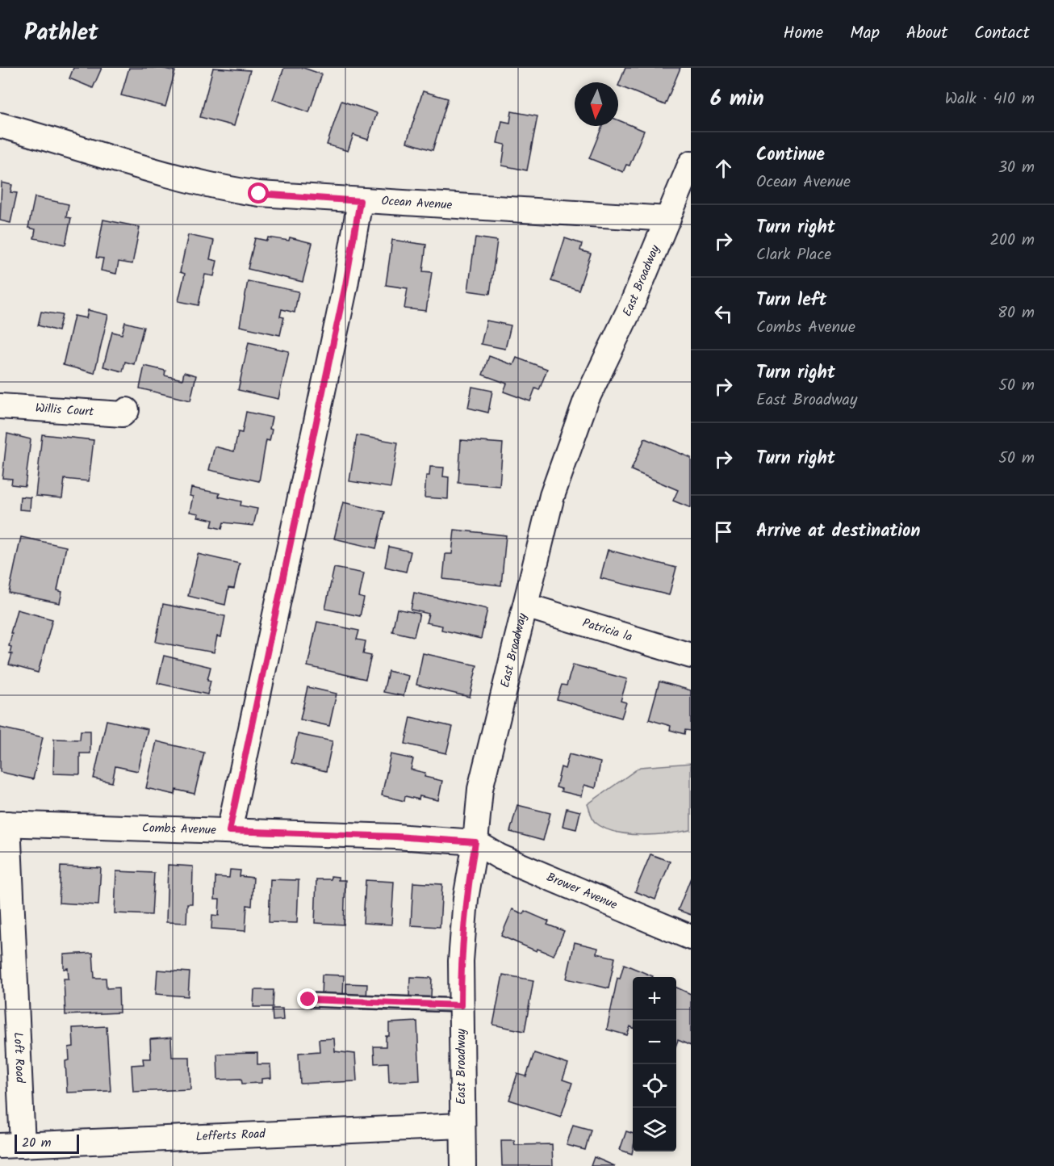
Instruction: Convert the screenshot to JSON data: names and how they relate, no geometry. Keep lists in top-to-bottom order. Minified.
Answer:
{"streets":{"street":["Ocean Avenue","East Broadway","Willis Court","Patricia la","Combs Avenue","Brower Avenue","Loft Road","Lefferts Road"]},"crossings":[["Ocean Avenue","East Broadway"],["East Broadway","Patricia la"],["East Broadway","Combs Avenue"],["East Broadway","Brower Avenue"],["East Broadway","Lefferts Road"],["Combs Avenue","Brower Avenue"],["Combs Avenue","Loft Road"],["Loft Road","Lefferts Road"]],"scale_bar":"20 m","north":"bottom","page":{"header":"Pathlet","nav":["Home","Map","About","Contact"],"heading":["6 min","Walk · 410 m"],"list":[["Continue","Ocean Avenue","30 m"],["Turn right","Clark Place","200 m"],["Turn left","Combs Avenue","80 m"],["Turn right","East Broadway","50 m"],["Turn right","50 m"],"Arrive at destination"],"map_buttons":["+","−"],"scale":"20 m"}}
